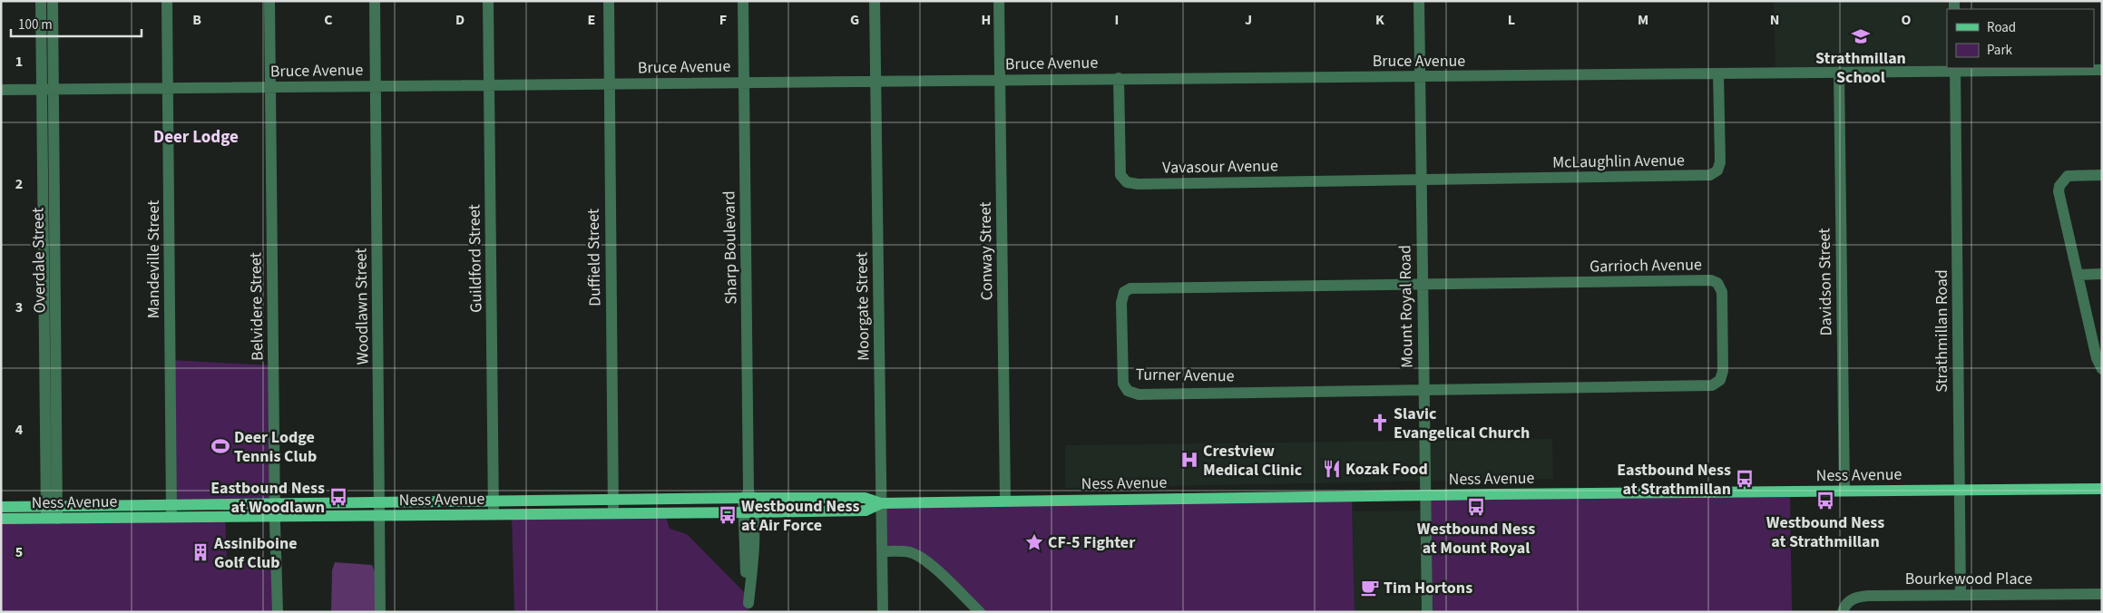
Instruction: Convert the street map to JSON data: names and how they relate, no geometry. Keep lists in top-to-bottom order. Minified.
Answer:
{"streets":{"main road":["Ness Avenue"],"street":["Bruce Avenue","McLaughlin Avenue","Vavasour Avenue","Sharp Boulevard","Conway Street","Duffield Street","Guildford Street","Mandeville Street","Overdale Street","Garrioch Avenue","Davidson Street","Belvidere Street","Woodlawn Street","Moorgate Street","Mount Royal Road","Strathmillan Road","Turner Avenue","Bourkewood Place"]},"crossings":[["Bruce Avenue","McLaughlin Avenue"],["Bruce Avenue","Vavasour Avenue"],["Bruce Avenue","Sharp Boulevard"],["Bruce Avenue","Conway Street"],["Bruce Avenue","Duffield Street"],["Bruce Avenue","Guildford Street"],["Bruce Avenue","Mandeville Street"],["Bruce Avenue","Overdale Street"],["Bruce Avenue","Davidson Street"],["Bruce Avenue","Belvidere Street"],["Bruce Avenue","Woodlawn Street"],["Bruce Avenue","Moorgate Street"],["Bruce Avenue","Mount Royal Road"],["Bruce Avenue","Strathmillan Road"],["McLaughlin Avenue","Vavasour Avenue"],["McLaughlin Avenue","Mount Royal Road"],["Vavasour Avenue","Mount Royal Road"],["Sharp Boulevard","Ness Avenue"],["Conway Street","Ness Avenue"],["Duffield Street","Ness Avenue"],["Guildford Street","Ness Avenue"],["Mandeville Street","Ness Avenue"],["Overdale Street","Ness Avenue"],["Garrioch Avenue","Mount Royal Road"],["Garrioch Avenue","Turner Avenue"],["Davidson Street","Ness Avenue"],["Belvidere Street","Ness Avenue"],["Woodlawn Street","Ness Avenue"],["Moorgate Street","Ness Avenue"],["Mount Royal Road","Turner Avenue"],["Mount Royal Road","Ness Avenue"],["Strathmillan Road","Ness Avenue"],["Strathmillan Road","Bourkewood Place"]],"districts":["Deer Lodge"],"places":{"school or university":["Strathmillan School"],"church":["Slavic Evangelical Church"],"sports":["Deer Lodge Tennis Club"],"hospital":["Crestview Medical Clinic"],"restaurant":["Kozak Food"],"bus stop":["Eastbound Ness at Strathmillan","Eastbound Ness at Woodlawn","Westbound Ness at Strathmillan","Westbound Ness at Mount Royal","Westbound Ness at Air Force"],"place":["CF-5 Fighter"],"building":["Assiniboine Golf Club"],"cafe":["Tim Hortons"]},"legend":["Road","Park"],"scale_bar":"100 m","grid":{"columns":["B","C","D","E","F","G","H","I","J","K","L","M","N","O"],"rows":["1","2","3","4","5"]}}
